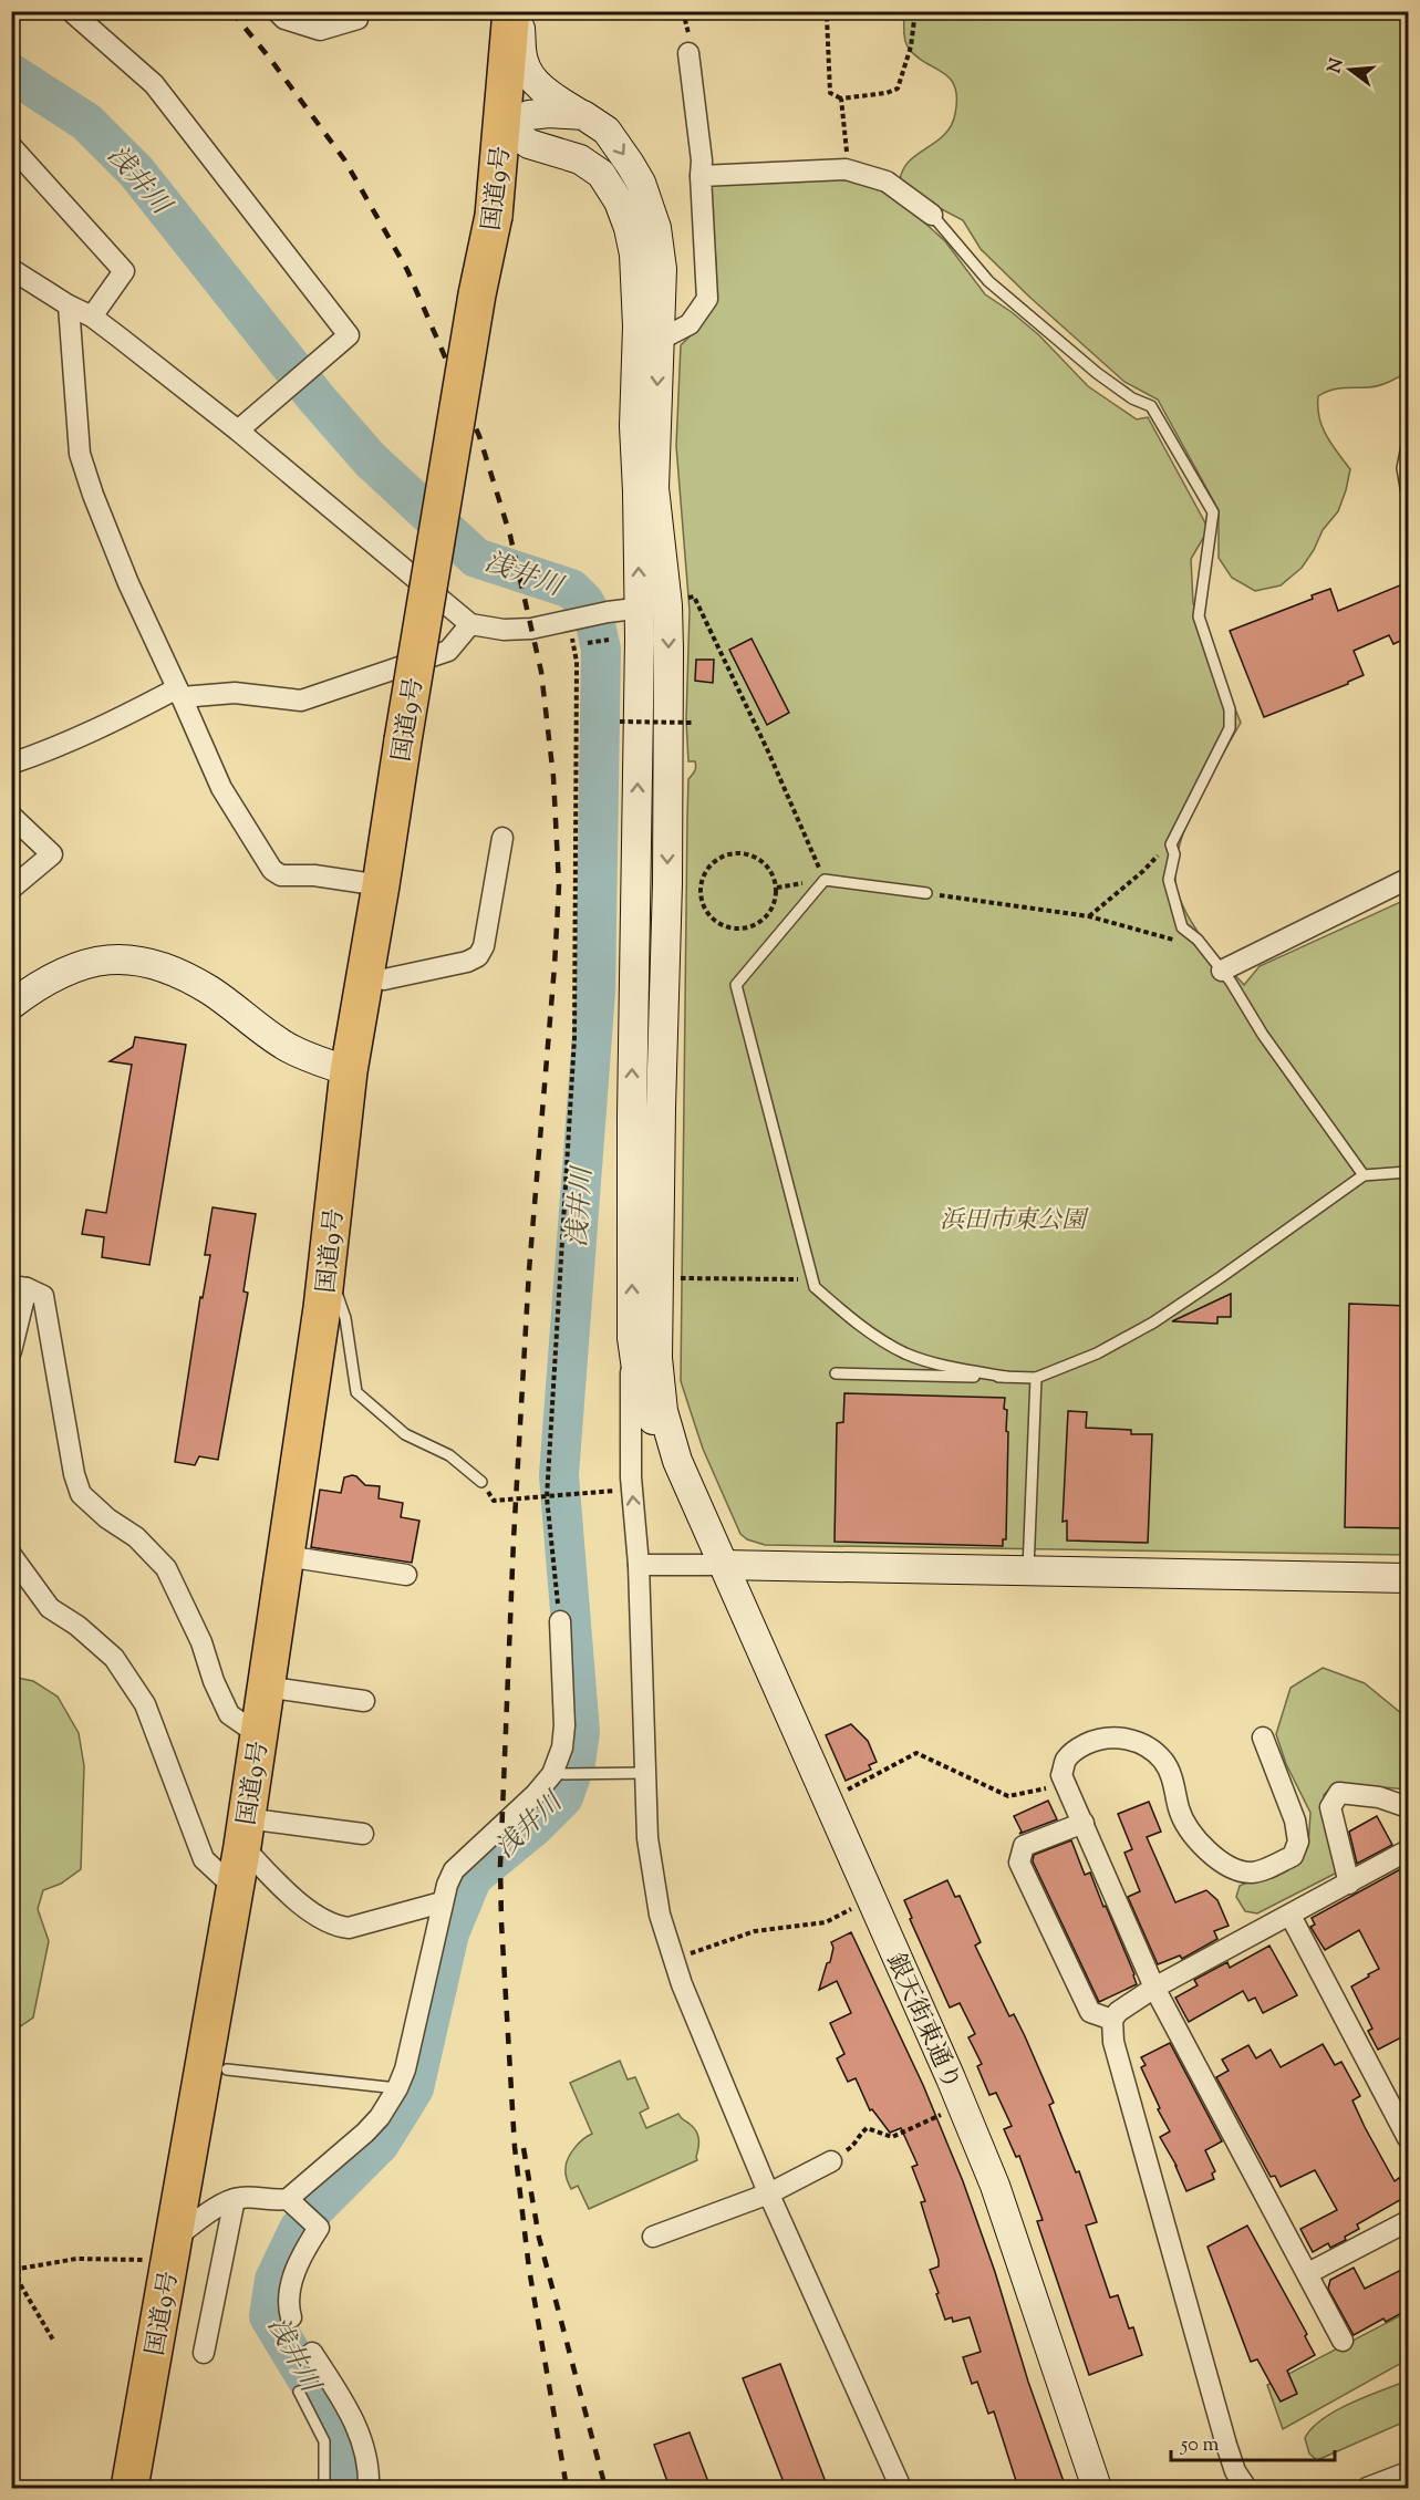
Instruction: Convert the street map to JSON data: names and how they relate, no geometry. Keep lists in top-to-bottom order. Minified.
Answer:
{"streets":{"highway":["国道9号"],"street":["銀天街東通り"]},"water":["浅井川"],"parks":["浜田市東公園"],"scale_bar":"50 m","north":"left"}
